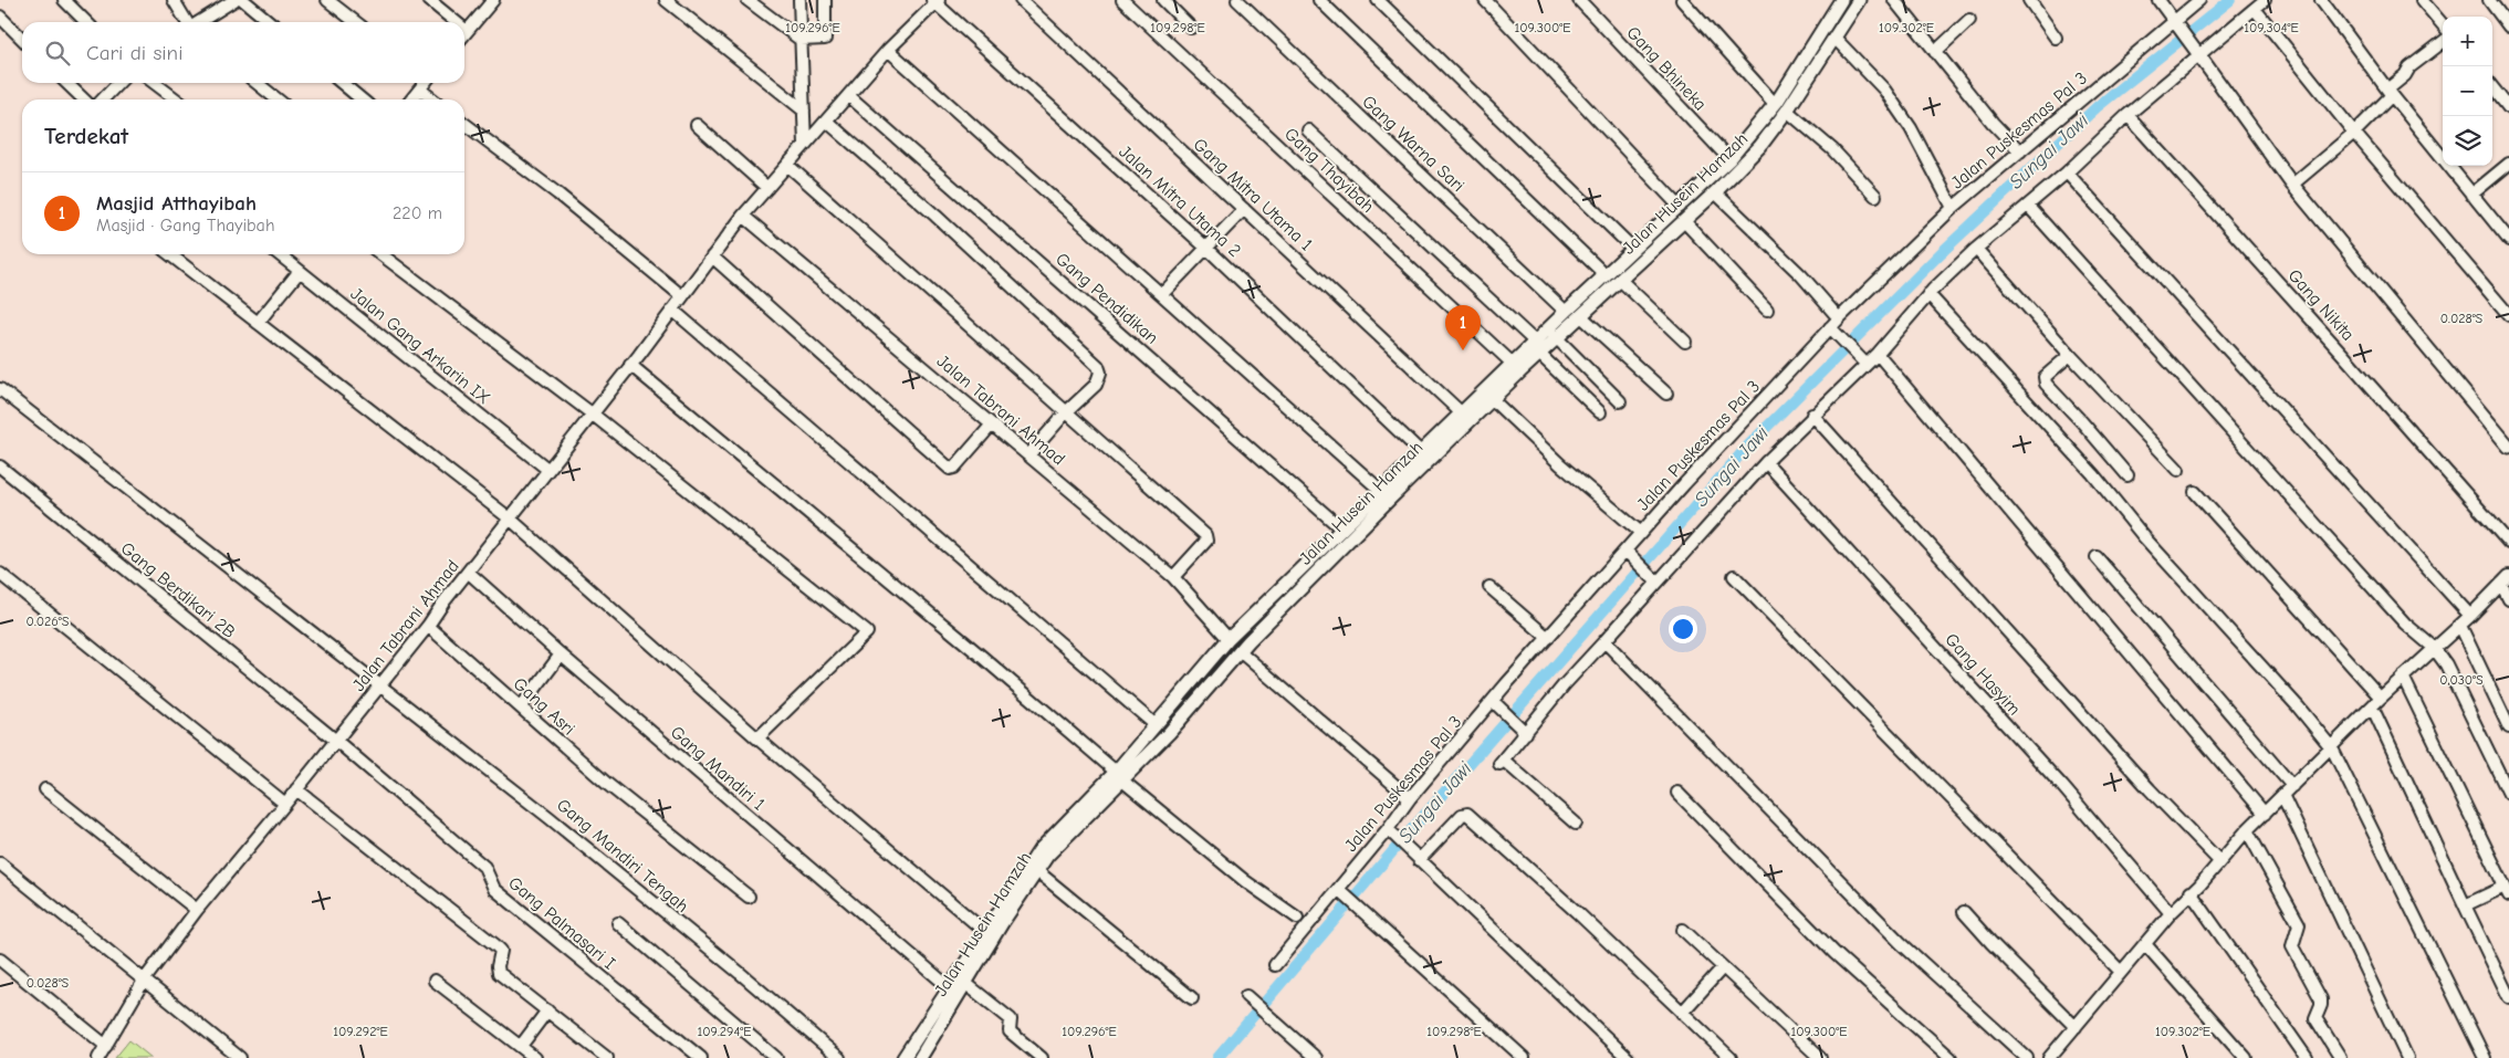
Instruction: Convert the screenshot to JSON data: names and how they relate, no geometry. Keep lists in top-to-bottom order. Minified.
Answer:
{"streets":{"street":["Gang Bhineka","Jalan Puskesmas Pal 3","Gang Warna Sari","Gang Thayibah","Jalan Husein Hamzah","Gang Mitra Utama 1","Jalan Mitra Utama 2","Gang Pendidikan","Gang Nikita","Jalan Gang Arkarin IX","Jalan Tabrani Ahmad","Gang Berdikari 2B","Gang Hasyim","Gang Asri","Gang Mandiri 1","Gang Mandiri Tengah","Gang Palmasari I"]},"crossings":[["Gang Bhineka","Jalan Husein Hamzah"],["Gang Warna Sari","Jalan Husein Hamzah"],["Gang Thayibah","Jalan Husein Hamzah"],["Jalan Husein Hamzah","Gang Mitra Utama 1"],["Jalan Husein Hamzah","Jalan Mitra Utama 2"],["Jalan Husein Hamzah","Gang Pendidikan"],["Jalan Husein Hamzah","Jalan Tabrani Ahmad"],["Jalan Husein Hamzah","Gang Mandiri 1"],["Jalan Mitra Utama 2","Jalan Tabrani Ahmad"],["Gang Pendidikan","Jalan Tabrani Ahmad"],["Jalan Gang Arkarin IX","Jalan Tabrani Ahmad"],["Jalan Tabrani Ahmad","Gang Berdikari 2B"],["Jalan Tabrani Ahmad","Gang Asri"],["Jalan Tabrani Ahmad","Gang Mandiri 1"],["Jalan Tabrani Ahmad","Gang Mandiri Tengah"],["Jalan Tabrani Ahmad","Gang Palmasari I"],["Gang Berdikari 2B","Gang Palmasari I"]],"water":["Sungai Jawi"],"page":{"map_buttons":["+","−"],"search":"Cari di sini","heading":"Terdekat","list":[{"mark":"1","name":"Masjid Atthayibah","note":"Masjid · Gang Thayibah","value":"220 m"}],"pins":"1"},"coordinates":["109.300°E","109.304°E","109.296°E","109.298°E","109.302°E","0.028°S","0.026°S","0.030°S","109.292°E","109.294°E"]}
